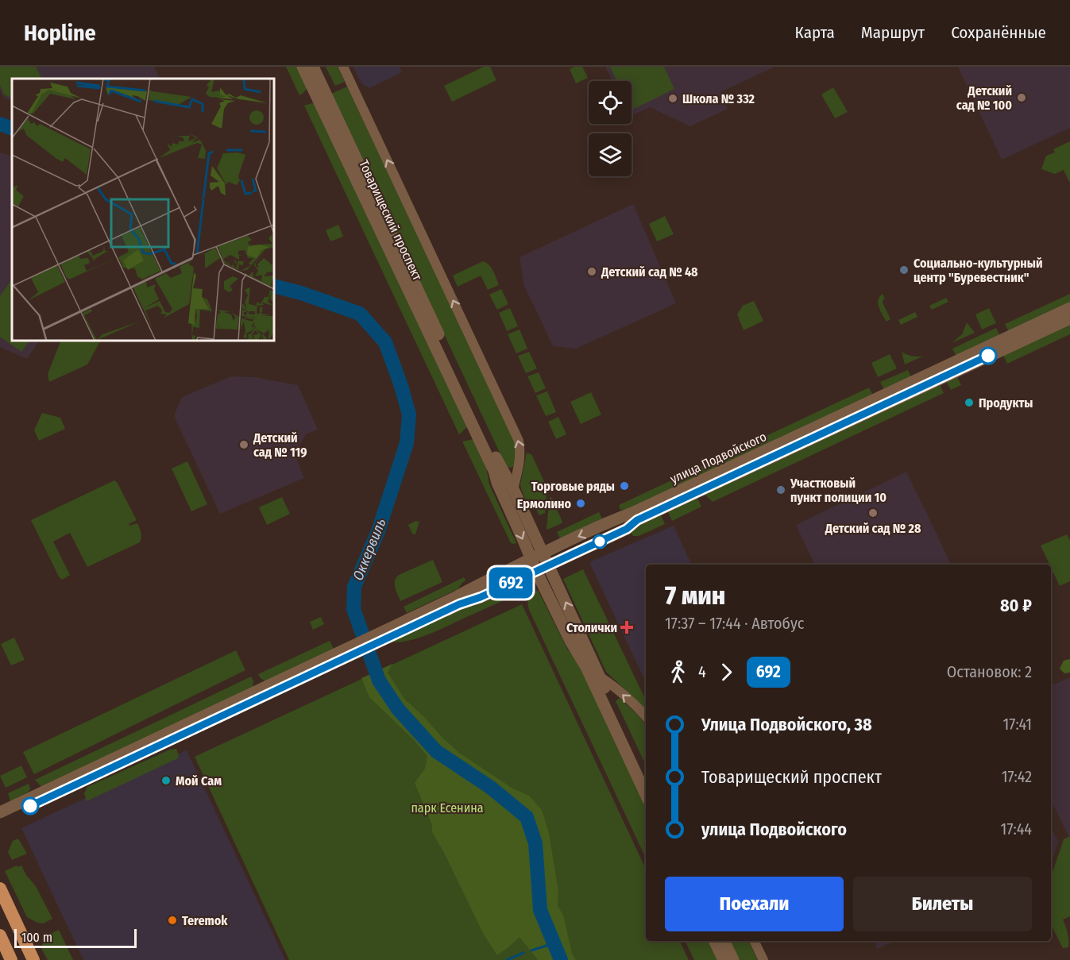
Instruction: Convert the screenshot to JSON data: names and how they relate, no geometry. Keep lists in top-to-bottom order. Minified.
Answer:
{"streets":{"street":["Товарищеский проспект","улица Подвойского"]},"crossings":[["Товарищеский проспект","улица Подвойского"]],"water":["Оккервиль"],"parks":["парк Есенина"],"places":{"other":["Детский сад № 100","Школа № 332","Социально-культурный центр \"Буревестник\"","Детский сад № 48","Продукты","Детский сад № 119","Торговые ряды","Участковый пункт полиции 10","Ермолино","Детский сад № 28","Мой Сам","Teremok"],"health":["Столички"]},"lines":["bus line 692"],"scale_bar":"100 m","page":{"header":"Hopline","nav":["Карта","Маршрут","Сохранённые"],"on_map":"692","heading":["7 мин","17:37 – 17:44 · Автобус","80 ₽"],"legs":["4","692","Остановок: 2"],"list":[{"name":"Улица Подвойского, 38","value":"17:41"},{"name":"Товарищеский проспект","value":"17:42"},{"name":"улица Подвойского","value":"17:44"}],"buttons":["Поехали","Билеты"],"scale":"100 m"}}
